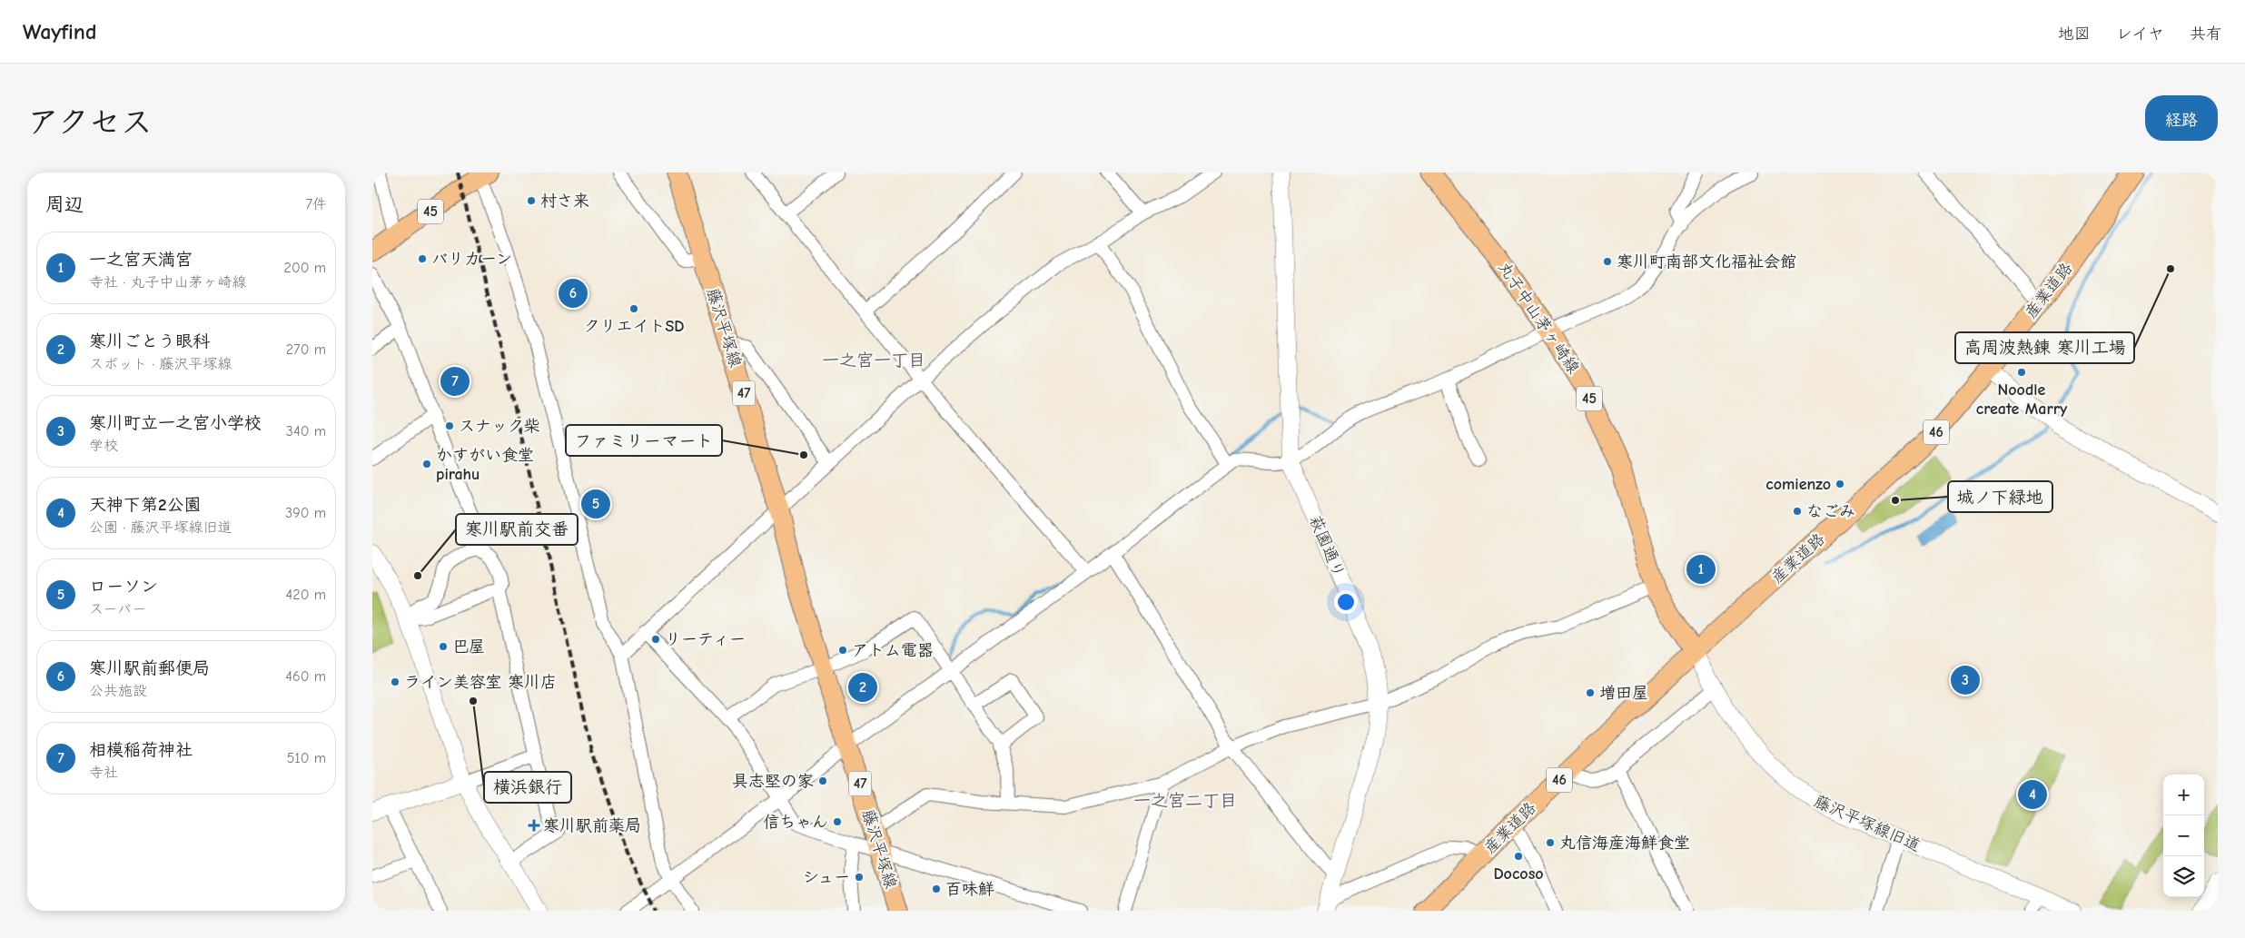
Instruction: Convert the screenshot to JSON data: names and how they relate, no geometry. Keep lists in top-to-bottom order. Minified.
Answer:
{"streets":{"main road":["45","産業道路","丸子中山茅ヶ崎線","藤沢平塚線","47","46"],"street":["萩園通り","藤沢平塚線旧道"]},"crossings":[["産業道路","丸子中山茅ヶ崎線"],["産業道路","藤沢平塚線旧道"],["丸子中山茅ヶ崎線","藤沢平塚線旧道"]],"districts":["一之宮一丁目","一之宮二丁目"],"places":{"other":["村さ来","バリカーン","寒川町南部文化福祉会館","高周波熱錬 寒川工場","クリエイトSD","Noodle create Marry","スナック柴","ファミリーマート","かすがい食堂 pirahu","comienzo","城ノ下緑地","なごみ","寒川駅前交番","リーティー","巴屋","アトム電器","ライン美容室 寒川店","増田屋","横浜銀行","具志堅の家","信ちゃん","丸信海産海鮮食堂","Docoso","シュー","百味鮮"],"health":["寒川駅前薬局"]},"page":{"header":"Wayfind","nav":["地図","レイヤ","共有"],"title":"アクセス","buttons":"経路","heading":["周辺","7件"],"list":[{"mark":"1","name":"一之宮天満宮","note":"寺社 · 丸子中山茅ヶ崎線","value":"200 m"},{"mark":"2","name":"寒川ごとう眼科","note":"スポット · 藤沢平塚線","value":"270 m"},{"mark":"3","name":"寒川町立一之宮小学校","note":"学校","value":"340 m"},{"mark":"4","name":"天神下第2公園","note":"公園 · 藤沢平塚線旧道","value":"390 m"},{"mark":"5","name":"ローソン","note":"スーパー","value":"420 m"},{"mark":"6","name":"寒川駅前郵便局","note":"公共施設","value":"460 m"},{"mark":"7","name":"相模稲荷神社","note":"寺社","value":"510 m"}],"pins":["6","7","5","1","3","2","4"],"map_buttons":["+","−"]}}
